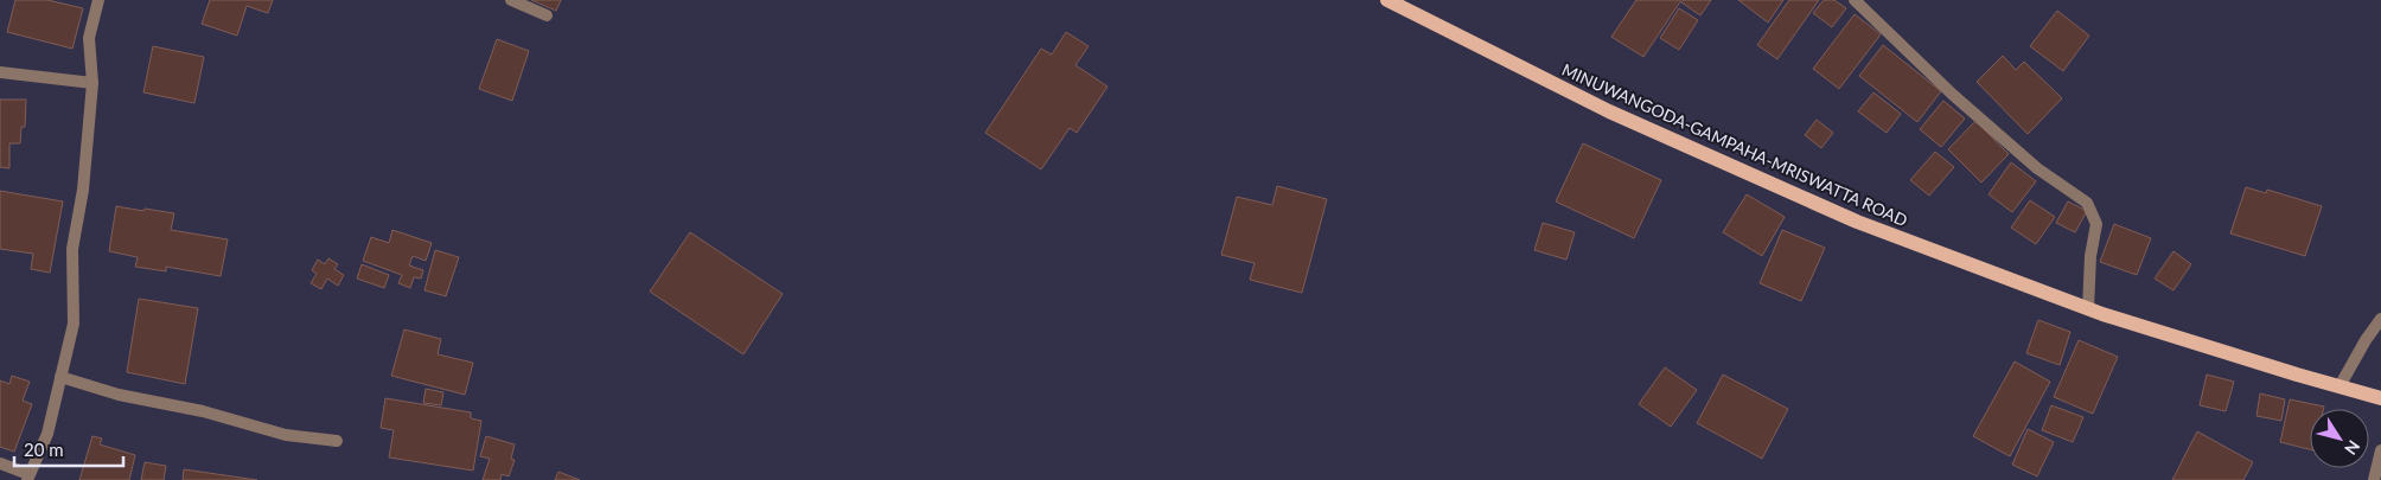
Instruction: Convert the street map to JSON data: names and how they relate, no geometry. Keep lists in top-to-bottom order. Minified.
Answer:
{"streets":{"main road":["MINUWANGODA-GAMPAHA-MRISWATTA ROAD"]},"scale_bar":"20 m","north":"bottom right"}
